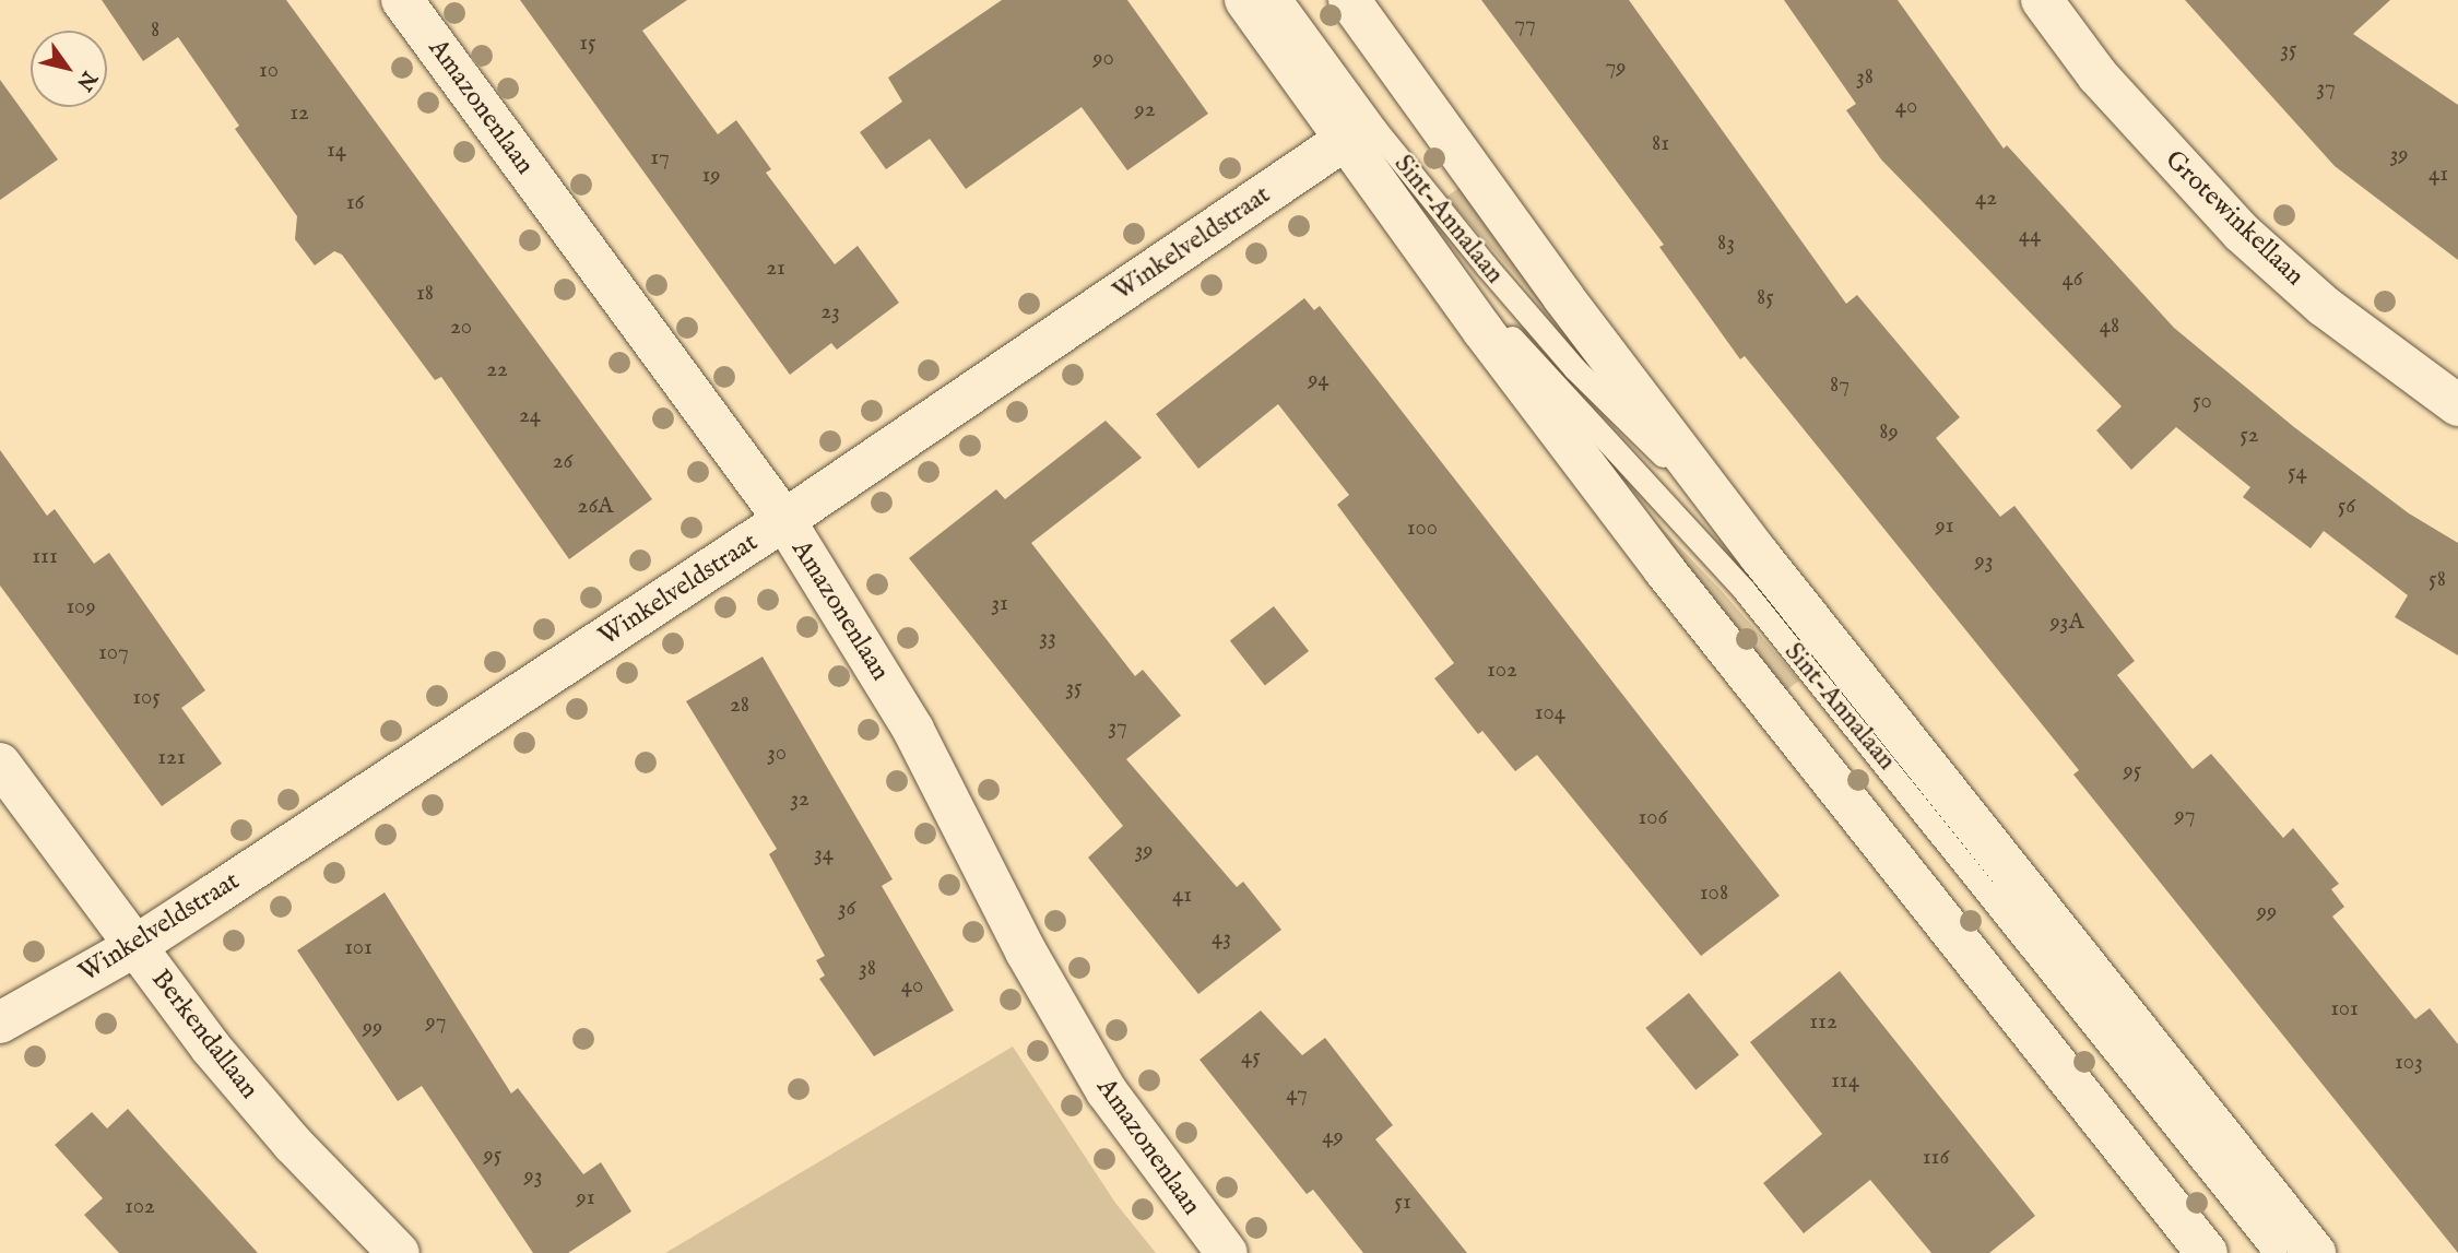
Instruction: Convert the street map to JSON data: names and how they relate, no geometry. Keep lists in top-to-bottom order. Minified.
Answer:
{"streets":{"street":["Amazonenlaan","Grotewinkellaan","Sint-Annalaan","Winkelveldstraat","Berkendallaan"]},"crossings":[["Amazonenlaan","Winkelveldstraat"],["Sint-Annalaan","Winkelveldstraat"],["Winkelveldstraat","Berkendallaan"]],"house_numbers":["77","8","15","35","90","79","10","38","37","40","92","12","81","14","39","17","41","19","42","16","44","83","21","46","18","85","23","48","20","22","94","87","50","24","89","52","26","54","26A","56","91","100","111","93","58","31","109","93A","33","107","102","35","105","28","104","37","30","121","95","32","97","106","39","34","108","41","36","99","43","101","38","40","101","97","112","99","45","103","114","47","49","95","116","93","91","51","102"],"north":"bottom right"}
